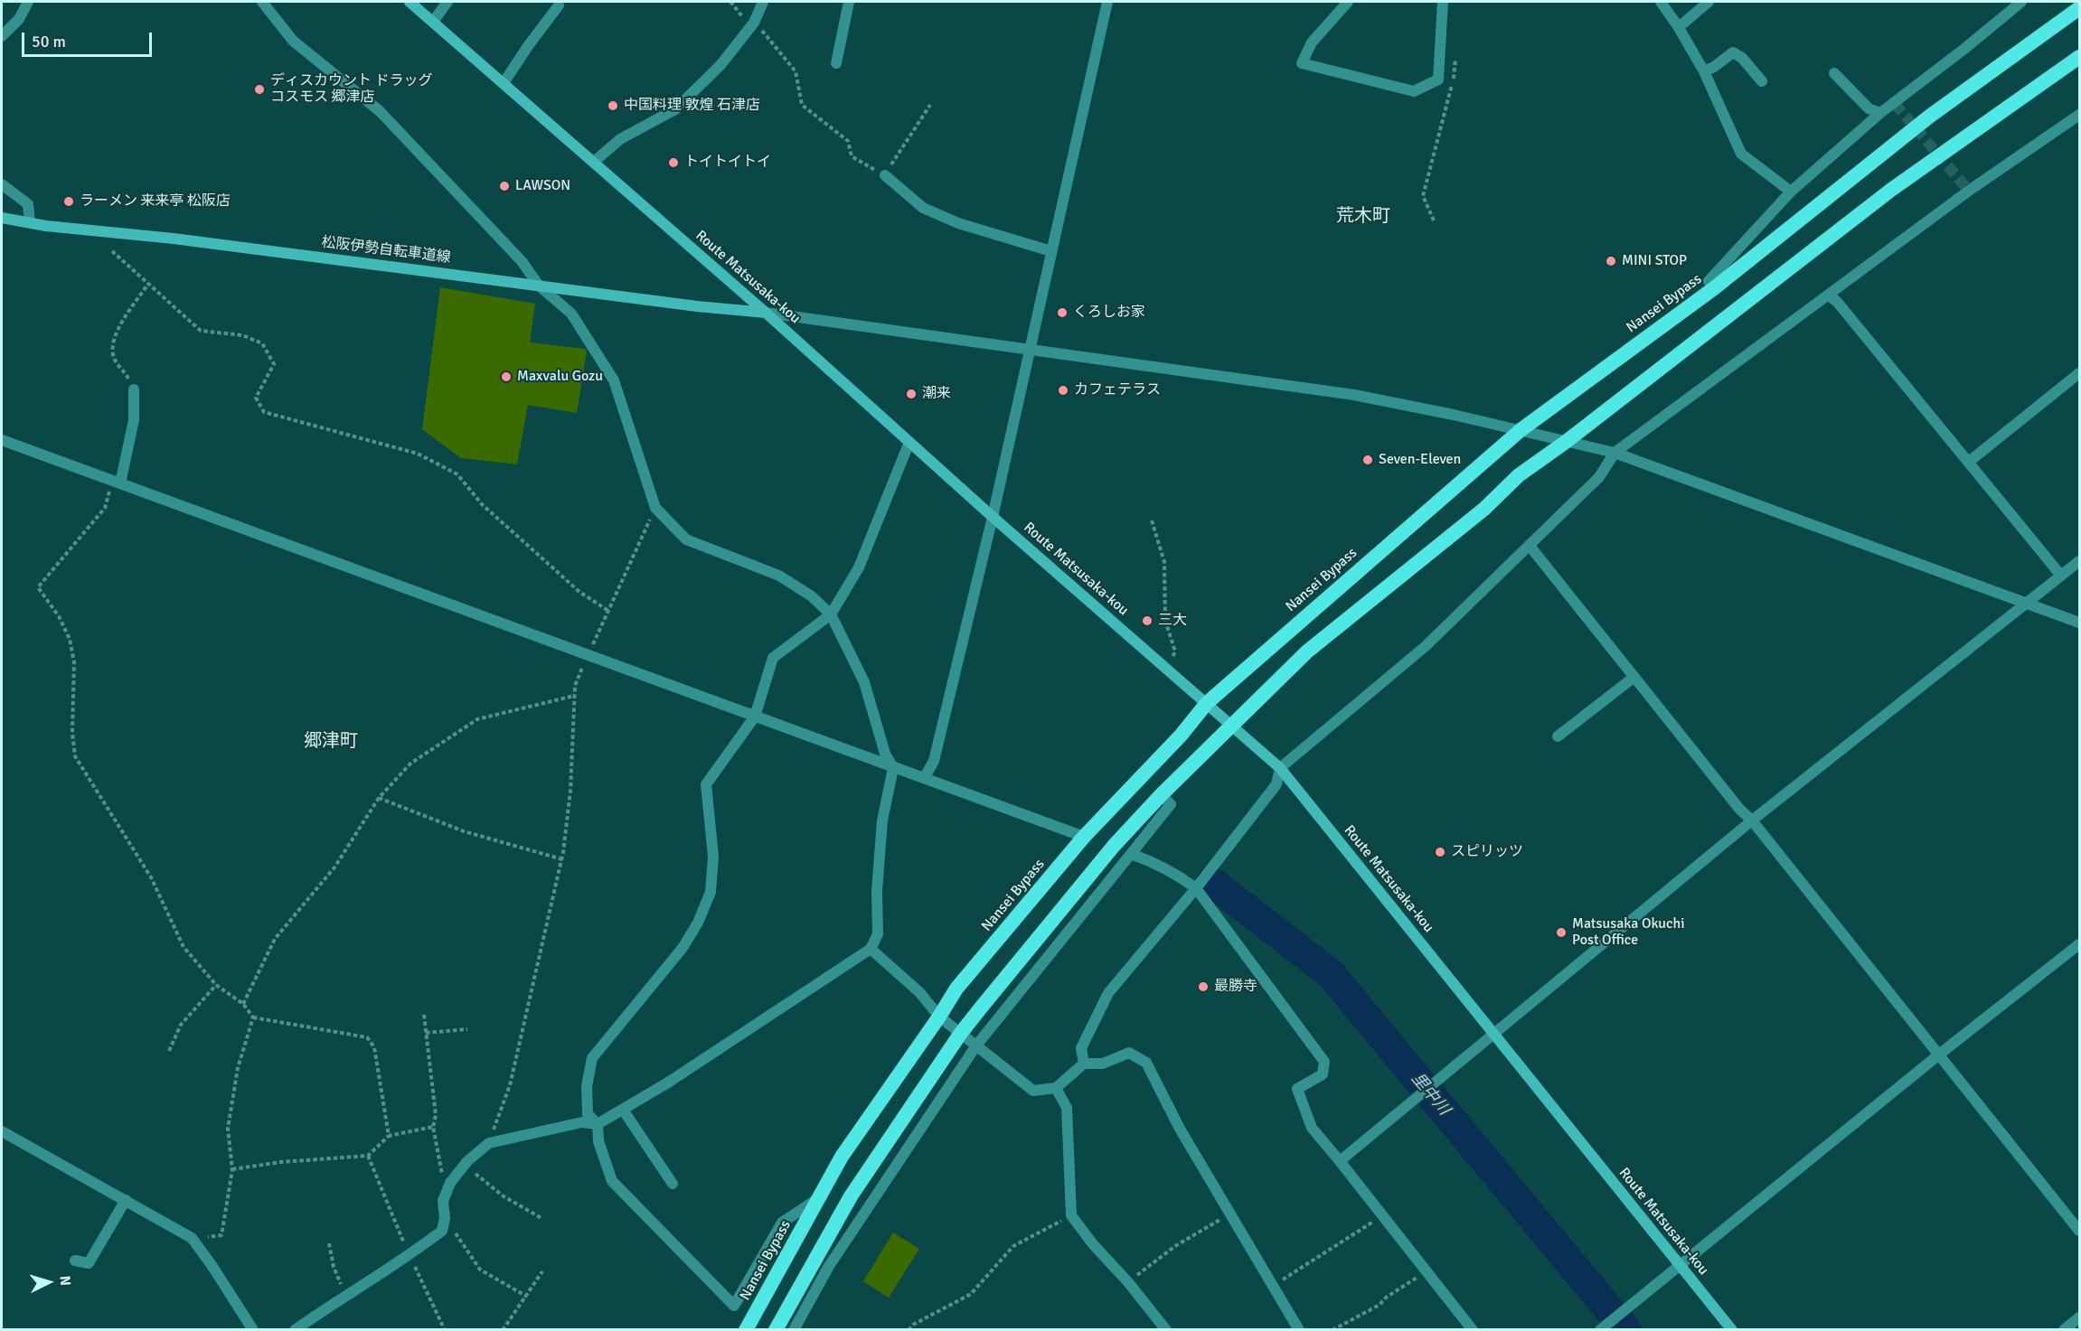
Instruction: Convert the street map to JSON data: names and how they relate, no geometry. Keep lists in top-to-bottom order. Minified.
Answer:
{"streets":{"highway":["Nansei Bypass"],"main road":["松阪伊勢自転車道線","Route Matsusaka-kou"]},"crossings":[["松阪伊勢自転車道線","Route Matsusaka-kou"],["Route Matsusaka-kou","Nansei Bypass"]],"districts":["荒木町","郷津町"],"water":["里中川"],"places":["ディスカウント ドラッグ コスモス 郷津店","中国料理 敦煌 石津店","トイトイトイ","LAWSON","ラーメン 来来亭 松阪店","MINI STOP","くろしお家","Maxvalu Gozu","カフェテラス","潮来","Seven-Eleven","三大","スピリッツ","Matsusaka Okuchi Post Office","最勝寺"],"scale_bar":"50 m","north":"right"}
